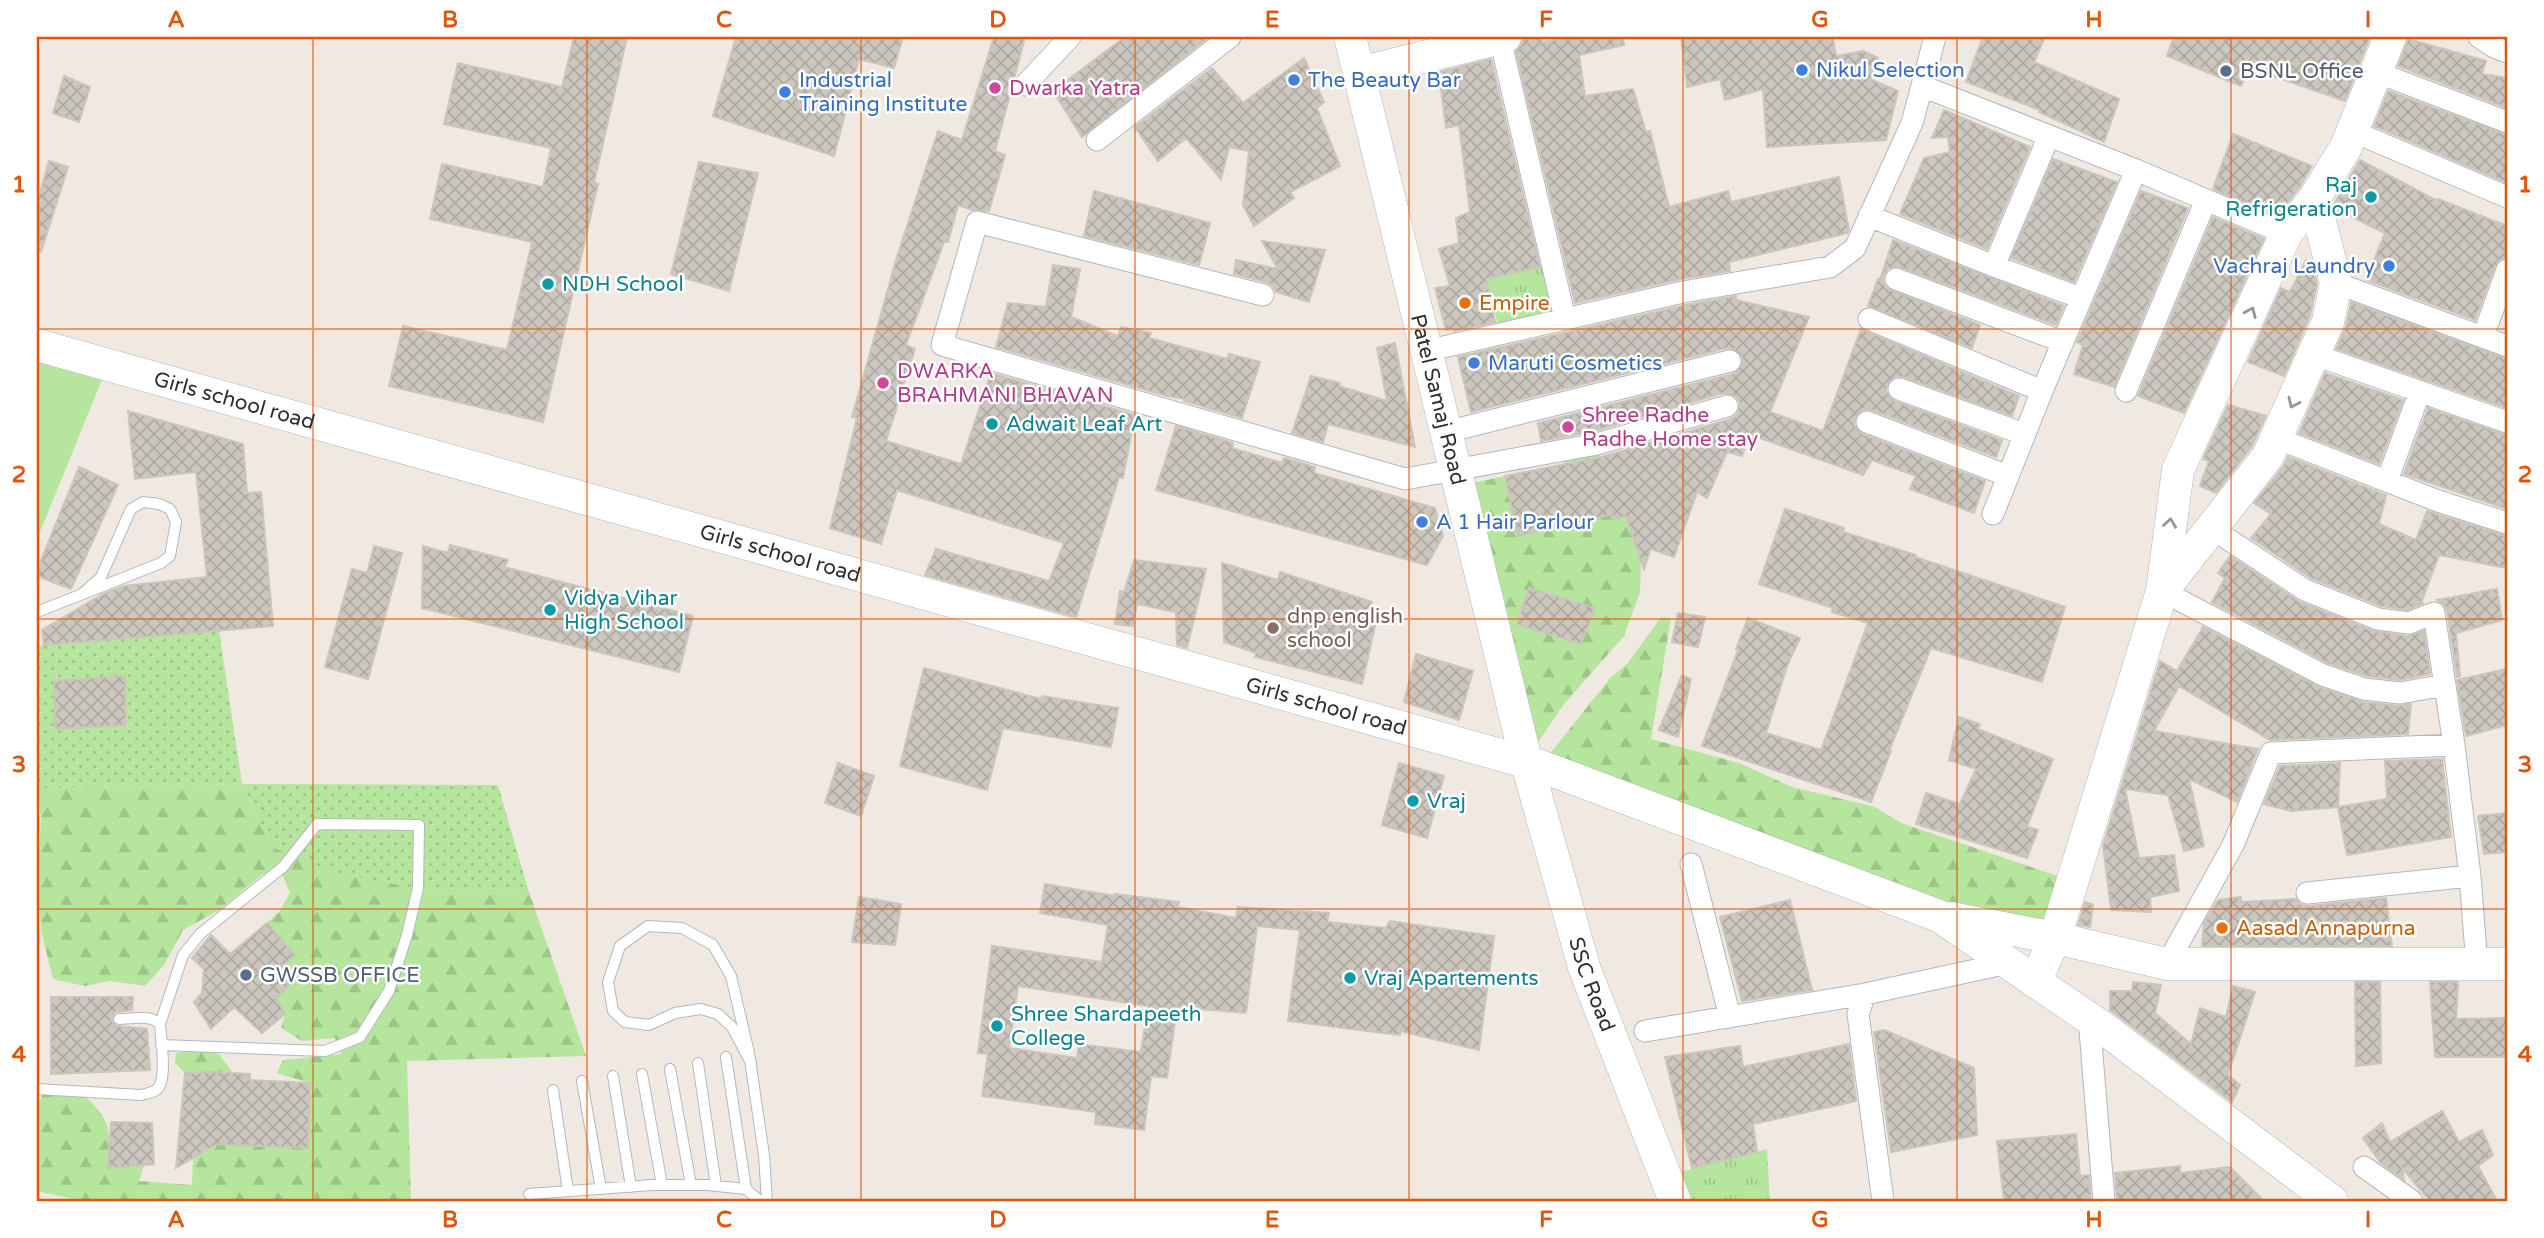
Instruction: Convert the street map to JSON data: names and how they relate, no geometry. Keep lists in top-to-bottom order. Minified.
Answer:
{"streets":{"street":["Patel Samaj Road","Girls school road","SSC Road"]},"crossings":[["Patel Samaj Road","Girls school road"],["Patel Samaj Road","SSC Road"],["Girls school road","SSC Road"]],"places":["Nikul Selection","BSNL Office","The Beauty Bar","Dwarka Yatra","Industrial Training Institute","Raj Refrigeration","Vachraj Laundry","NDH School","Empire","Maruti Cosmetics","DWARKA BRAHMANI BHAVAN","Adwait Leaf Art","Shree Radhe Radhe Home stay","A 1 Hair Parlour","Vidya Vihar High School","dnp english school","Vraj","Aasad Annapurna","GWSSB OFFICE","Vraj Apartements","Shree Shardapeeth College"],"grid":{"columns":["A","B","C","D","E","F","G","H","I"],"rows":["1","2","3","4"]}}
